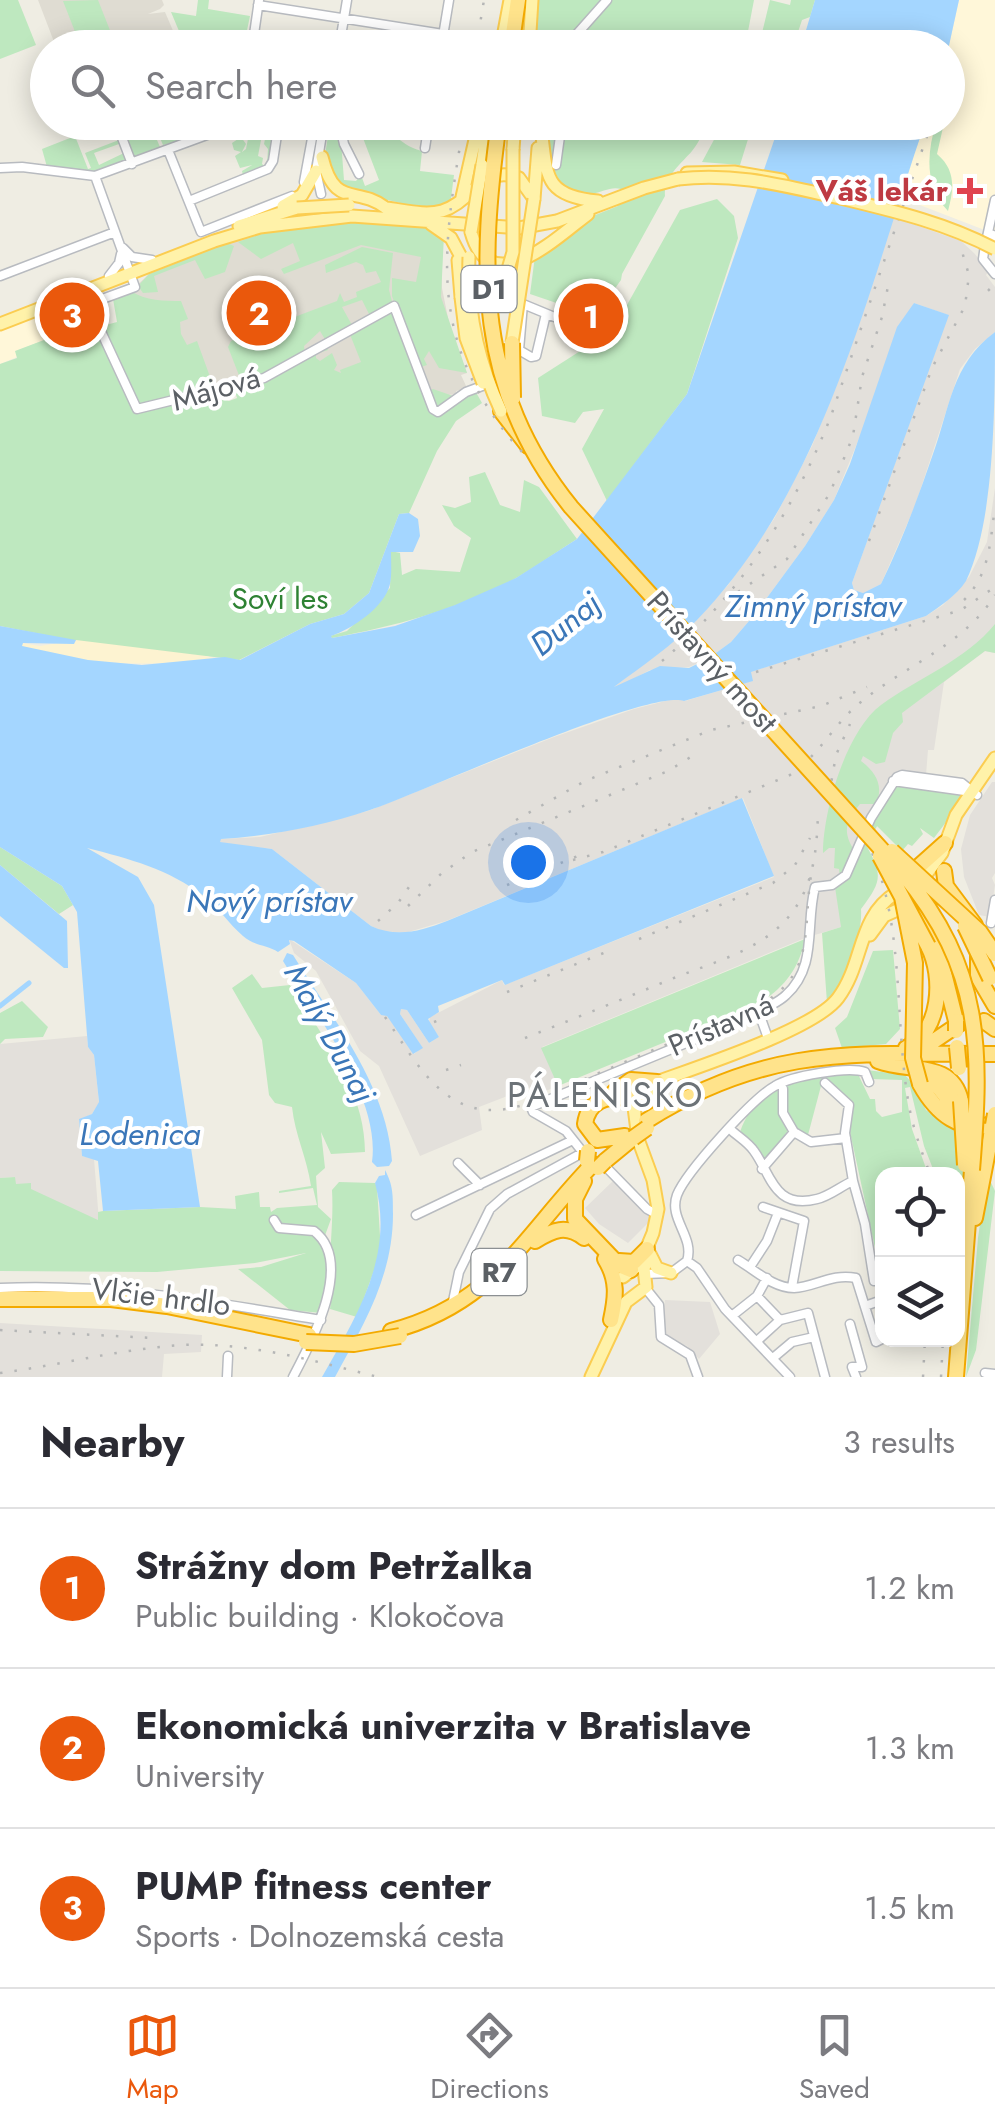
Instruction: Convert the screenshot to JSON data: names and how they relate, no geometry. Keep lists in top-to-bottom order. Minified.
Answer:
{"streets":{"highway":["D1","Prístavný most","R7"],"street":["Májová","Prístavná","Vlčie hrdlo"]},"crossings":[["D1","Prístavný most"],["R7","Vlčie hrdlo"]],"districts":["PÁLENISKO"],"water":["Zimný prístav","Dunaj","Nový prístav","Malý Dunaj","Lodenica"],"parks":["Soví les"],"places":{"health":["Váš lekár"]},"page":{"search":"Search here","pins":["2","3","1"],"heading":["Nearby","3 results"],"list":[{"mark":"1","name":"Strážny dom Petržalka","note":"Public building · Klokočova","value":"1.2 km"},{"mark":"2","name":"Ekonomická univerzita v Bratislave","note":"University","value":"1.3 km"},{"mark":"3","name":"PUMP fitness center","note":"Sports · Dolnozemská cesta","value":"1.5 km"}],"nav":["Map","Directions","Saved"]}}
